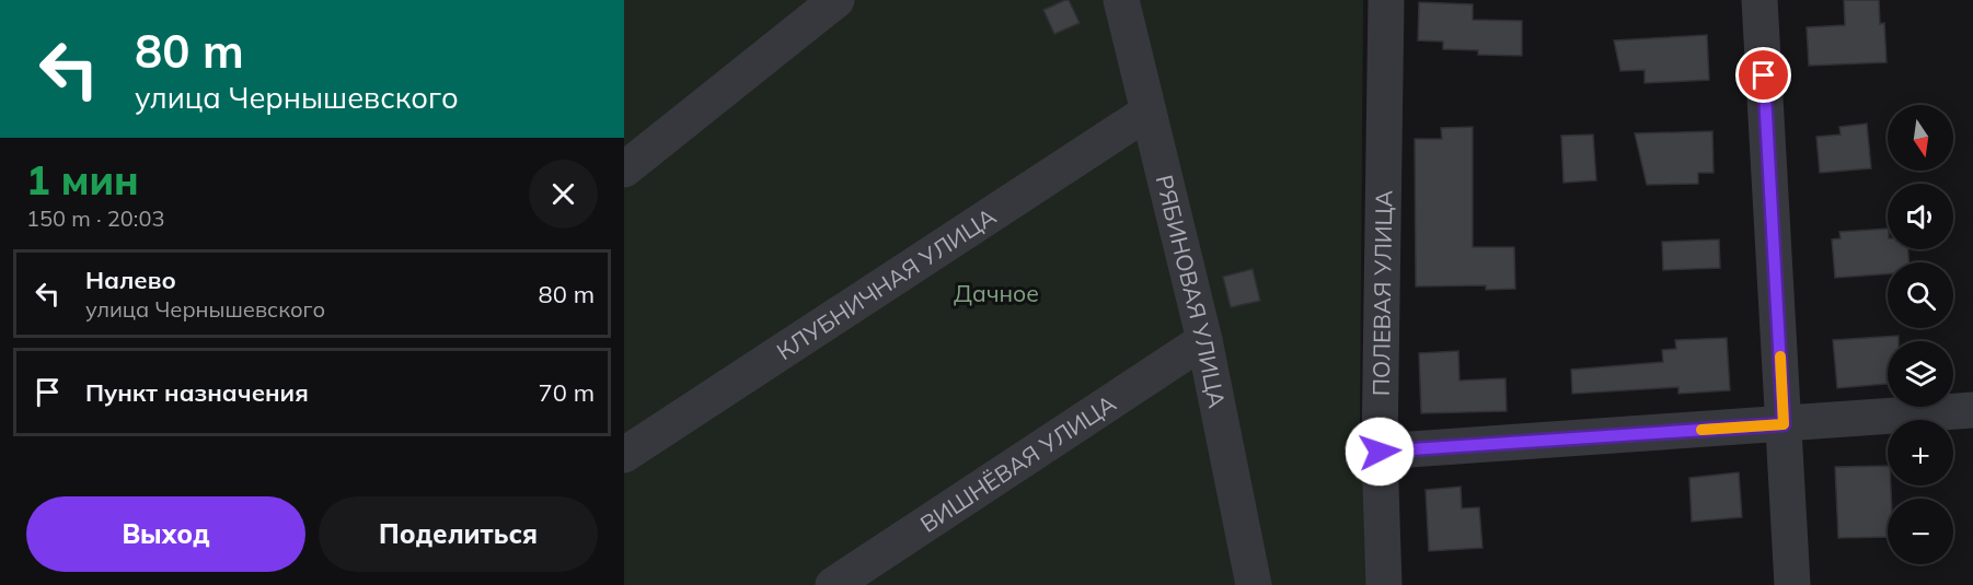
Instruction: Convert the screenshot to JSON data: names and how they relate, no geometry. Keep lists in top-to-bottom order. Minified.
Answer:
{"streets":{"street":["КЛУБНИЧНАЯ УЛИЦА","РЯБИНОВАЯ УЛИЦА","ПОЛЕВАЯ УЛИЦА","ВИШНЁВАЯ УЛИЦА"]},"crossings":[["КЛУБНИЧНАЯ УЛИЦА","РЯБИНОВАЯ УЛИЦА"],["РЯБИНОВАЯ УЛИЦА","ВИШНЁВАЯ УЛИЦА"]],"parks":["Дачное"],"north":"bottom","page":{"turn":["80 m","улица Чернышевского"],"map_buttons":["+","−"],"heading":["1 мин","150 m · 20:03"],"list":[{"name":"Налево","note":"улица Чернышевского","value":"80 m"},{"name":"Пункт назначения","value":"70 m"}],"buttons":["Выход","Поделиться"]}}
